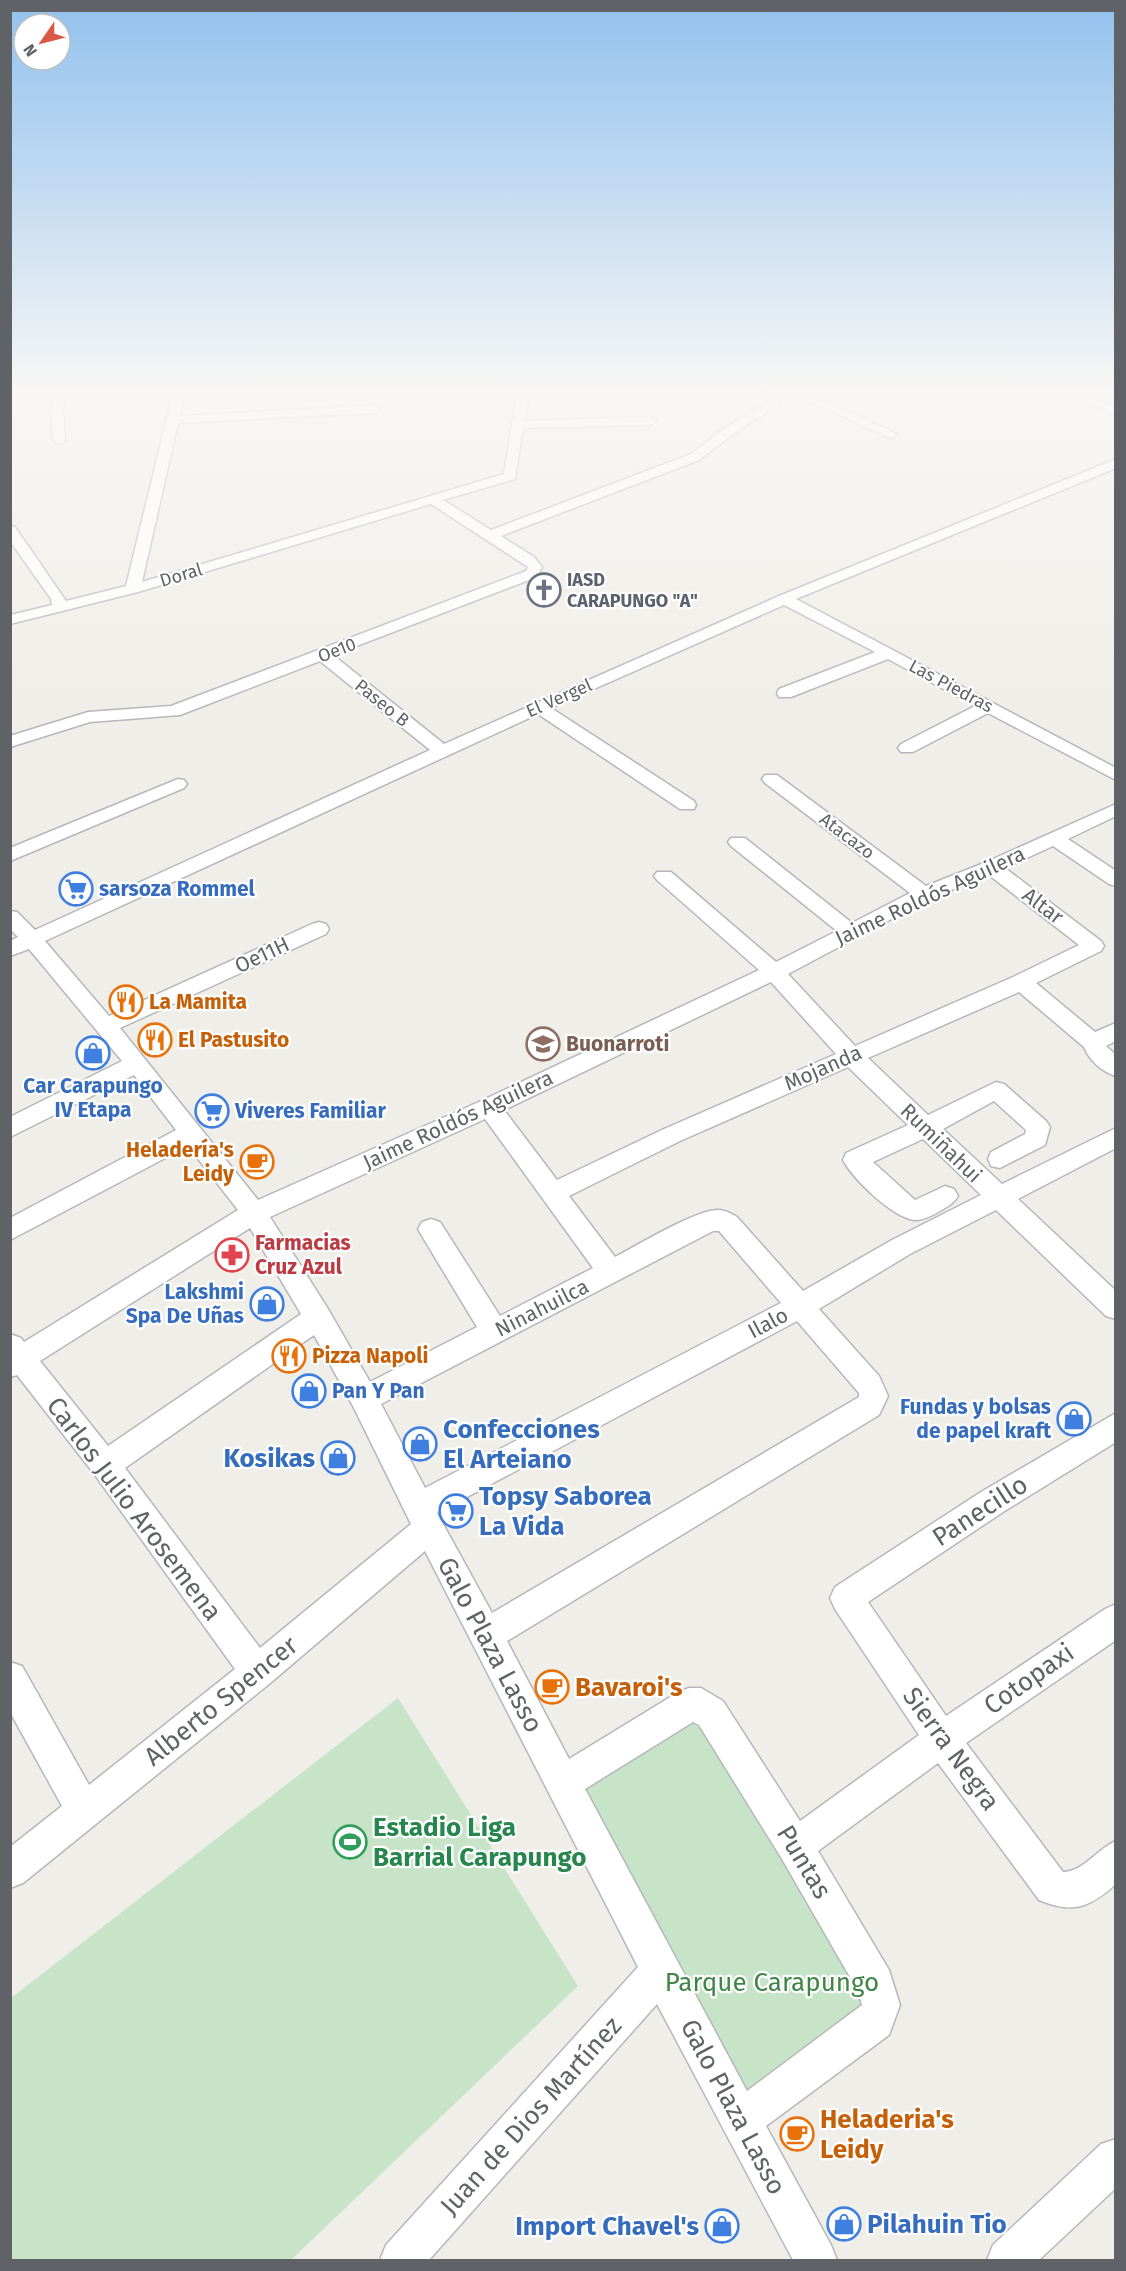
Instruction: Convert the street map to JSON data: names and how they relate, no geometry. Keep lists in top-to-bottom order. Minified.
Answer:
{"streets":{"street":["Doral","Oe10","Las Piedras","El Vergel","Paseo B","Atacazo","Jaime Roldós Aguilera","Altar","Oe11H","Mojanda","Rumiñahui","Ninahuilca","Ilalo","Carlos Julio Arosemena","Panecillo","Galo Plaza Lasso","Cotopaxi","Alberto Spencer","Sierra Negra","Puntas","Juan de Dios Martínez"]},"crossings":[["Doral","Oe10"],["Oe10","Paseo B"],["Las Piedras","El Vergel"],["El Vergel","Paseo B"],["El Vergel","Galo Plaza Lasso"],["Atacazo","Jaime Roldós Aguilera"],["Jaime Roldós Aguilera","Altar"],["Jaime Roldós Aguilera","Rumiñahui"],["Jaime Roldós Aguilera","Carlos Julio Arosemena"],["Jaime Roldós Aguilera","Galo Plaza Lasso"],["Altar","Mojanda"],["Oe11H","Galo Plaza Lasso"],["Mojanda","Rumiñahui"],["Rumiñahui","Ilalo"],["Ninahuilca","Ilalo"],["Ninahuilca","Galo Plaza Lasso"],["Ilalo","Galo Plaza Lasso"],["Ilalo","Alberto Spencer"],["Carlos Julio Arosemena","Alberto Spencer"],["Panecillo","Sierra Negra"],["Galo Plaza Lasso","Alberto Spencer"],["Galo Plaza Lasso","Puntas"],["Galo Plaza Lasso","Juan de Dios Martínez"],["Cotopaxi","Sierra Negra"],["Cotopaxi","Puntas"]],"parks":["Parque Carapungo"],"places":{"church":["IASD CARAPUNGO \"A\""],"supermarket":["sarsoza Rommel","Viveres Familiar","Topsy Saborea La Vida"],"restaurant":["La Mamita","El Pastusito","Pizza Napoli"],"school or university":["Buonarroti"],"shop":["Car Carapungo IV Etapa","Lakshmi Spa De Uñas","Pan Y Pan","Fundas y bolsas de papel kraft","Confecciones El Arteiano","Kosikas","Pilahuin Tio","Import Chavel's"],"cafe":["Heladería's Leidy","Bavaroi's","Heladeria's Leidy"],"pharmacy":["Farmacias Cruz Azul"],"sports":["Estadio Liga Barrial Carapungo"]},"north":"bottom left"}
